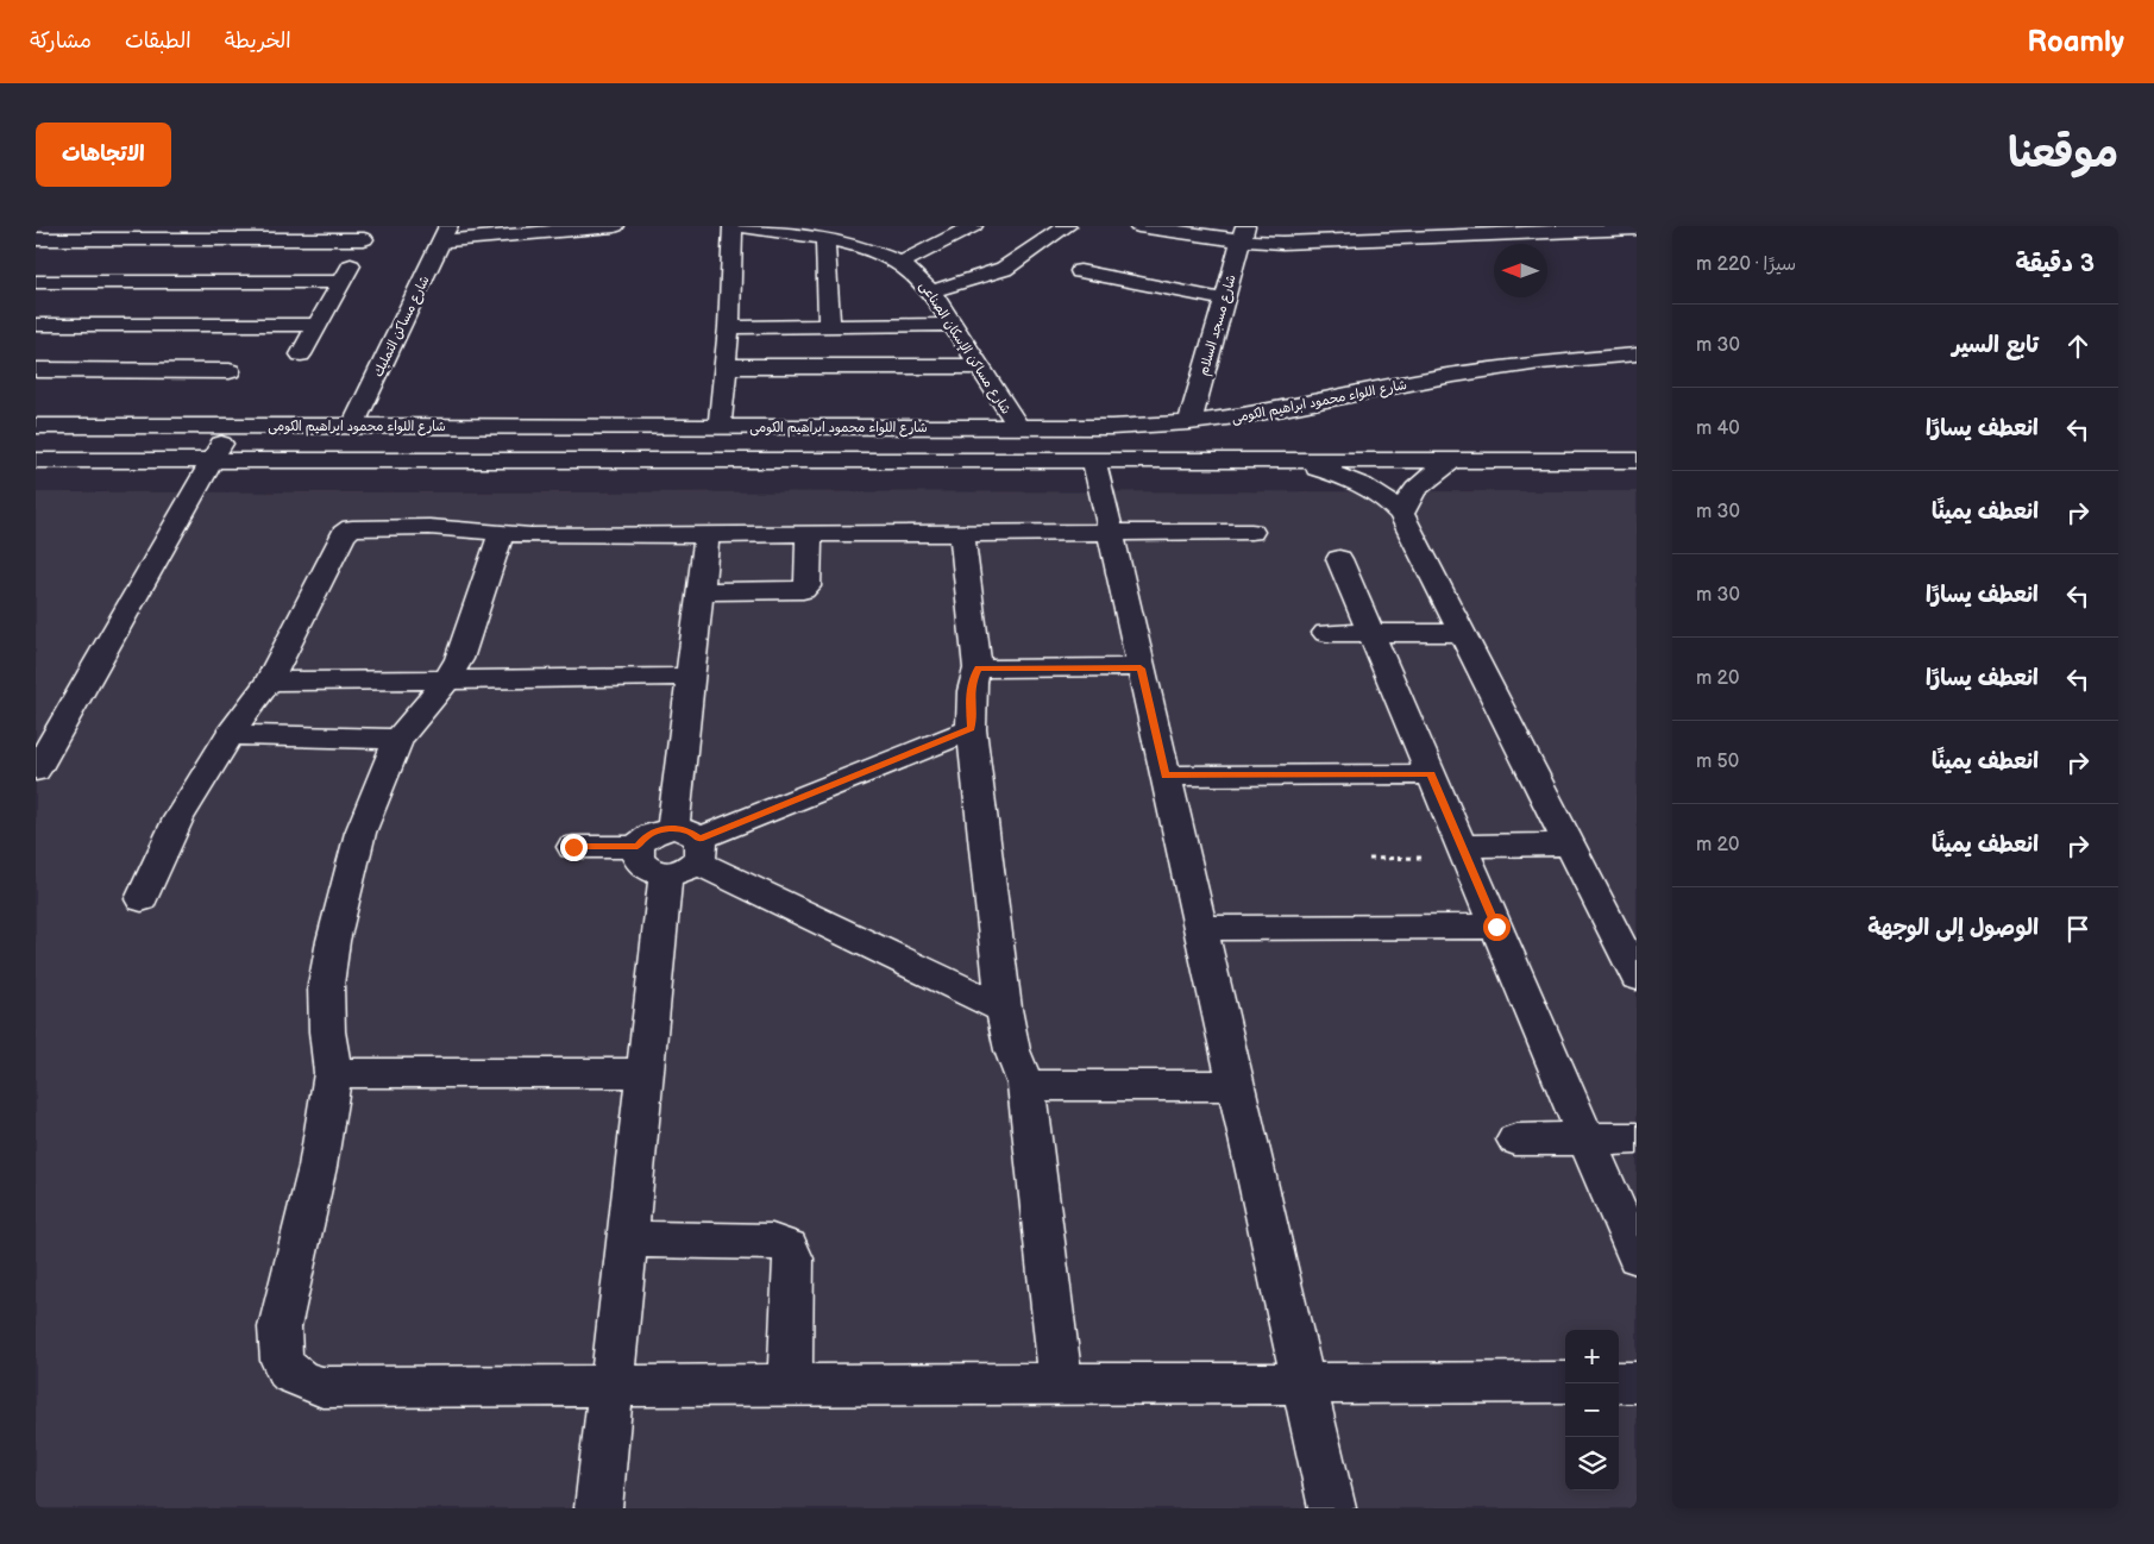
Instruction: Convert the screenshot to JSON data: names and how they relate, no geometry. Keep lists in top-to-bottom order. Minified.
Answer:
{"streets":{"street":["شارع مسجد السلام","شارع مساكن التمليك","شارع مساكن الإسكان الصناعى","شارع اللواء محمود ابراهيم الكومى"]},"crossings":[["شارع مسجد السلام","شارع اللواء محمود ابراهيم الكومى"],["شارع مساكن التمليك","شارع اللواء محمود ابراهيم الكومى"],["شارع مساكن الإسكان الصناعى","شارع اللواء محمود ابراهيم الكومى"]],"north":"left","page":{"header":"Roamly","nav":["الخريطة","الطبقات","مشاركة"],"title":"موقعنا","buttons":"الاتجاهات","heading":["3 دقيقة","سيرًا · 220 m"],"list":[["تابع السير","30 m"],["انعطف يسارًا","40 m"],["انعطف يمينًا","30 m"],["انعطف يسارًا","30 m"],["انعطف يسارًا","20 m"],["انعطف يمينًا","50 m"],["انعطف يمينًا","20 m"],"الوصول إلى الوجهة"],"map_buttons":["+","−"]}}
